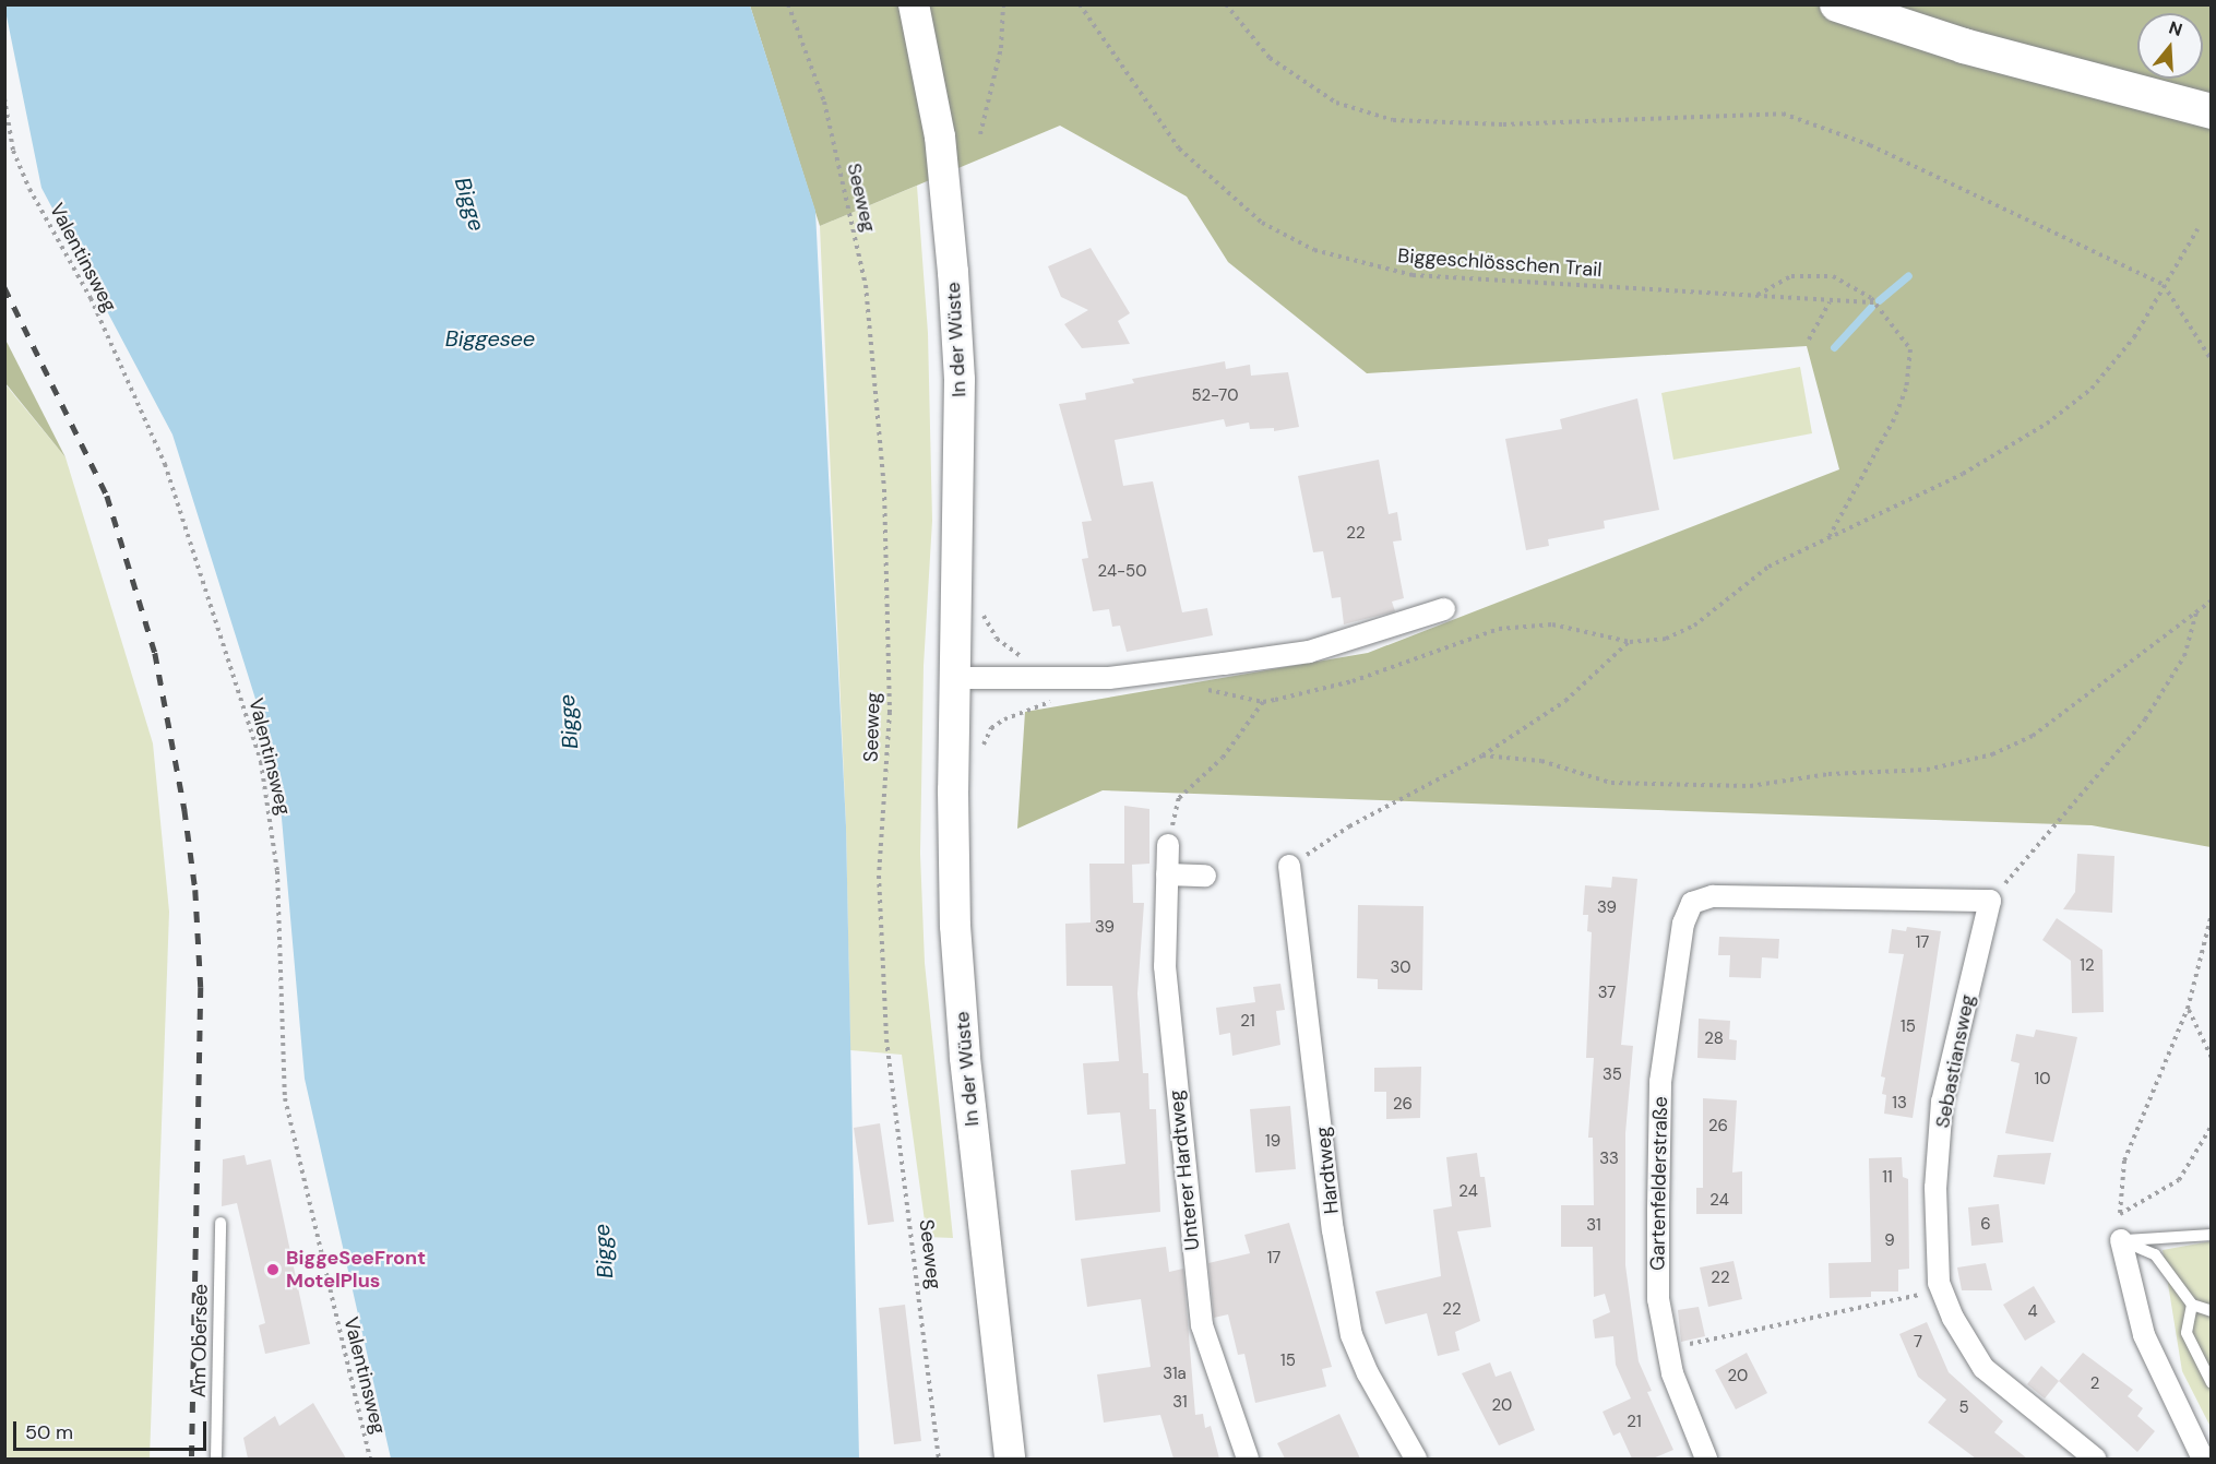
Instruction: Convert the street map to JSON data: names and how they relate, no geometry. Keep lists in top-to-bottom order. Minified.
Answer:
{"streets":{"main road":["In der Wüste"],"street":["Sebastiansweg","Unterer Hardtweg","Hardtweg","Gartenfelderstraße"],"lane":["Am Obersee"],"path":["Seeweg","Valentinsweg","Biggeschlösschen Trail"]},"crossings":[["Sebastiansweg","Gartenfelderstraße"]],"water":["Bigge","Biggesee"],"places":["BiggeSeeFront MotelPlus"],"house_numbers":["52-70","22","24-50","39","39","17","12","30","37","21","15","28","35","10","13","26","26","19","33","11","24","24","6","31","9","17","22","22","4","7","15","31a","20","2","31","20","5","21"],"scale_bar":"50 m","north":"top"}
